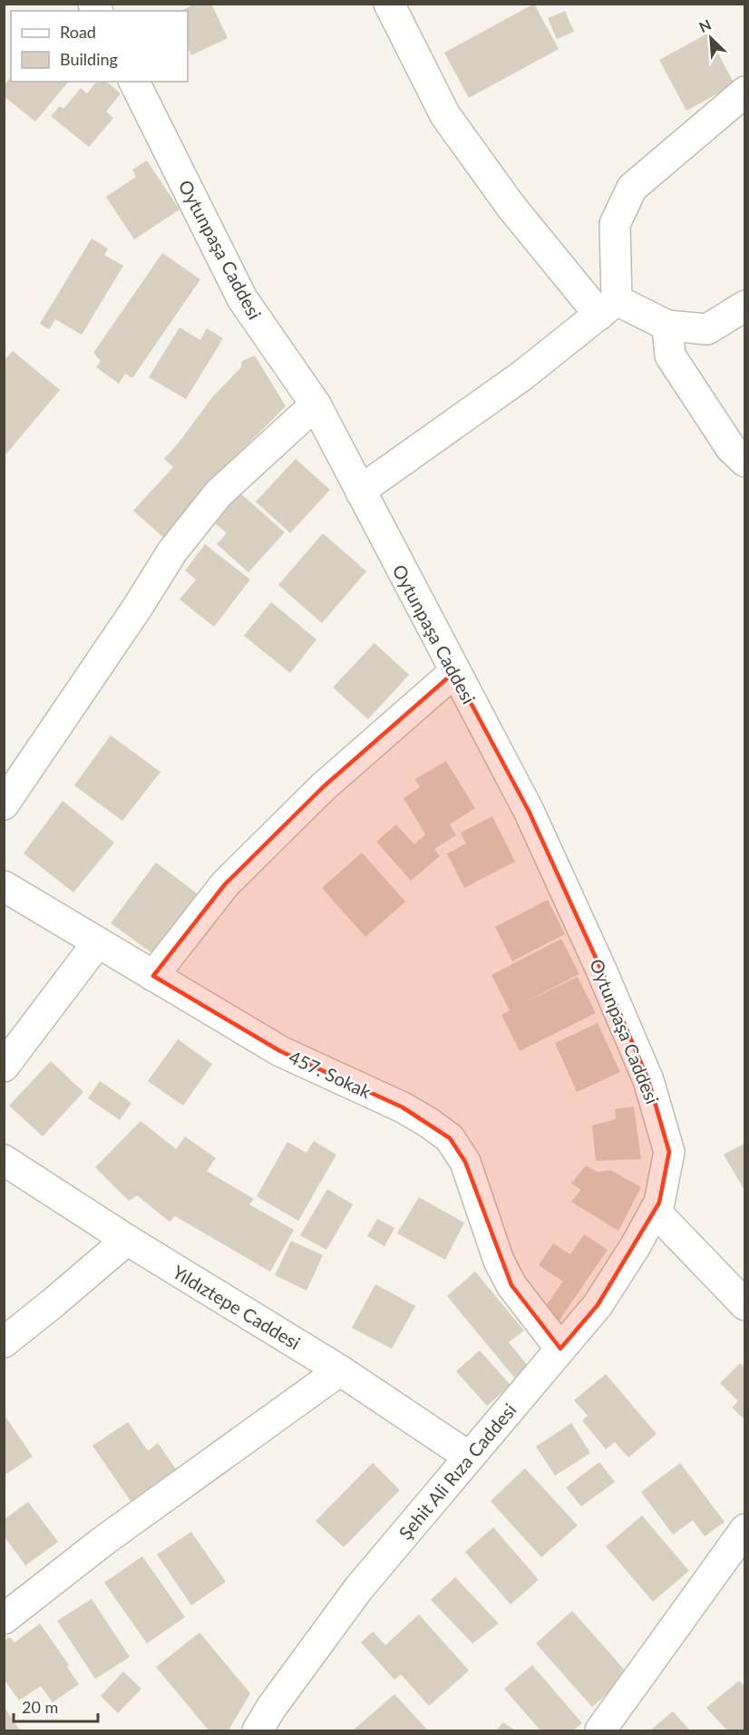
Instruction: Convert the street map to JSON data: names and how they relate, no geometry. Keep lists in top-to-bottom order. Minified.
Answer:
{"streets":{"street":["Oytunpaşa Caddesi","457. Sokak","Yıldıztepe Caddesi","Şehit Ali Rıza Caddesi"]},"crossings":[["Oytunpaşa Caddesi","Şehit Ali Rıza Caddesi"],["457. Sokak","Şehit Ali Rıza Caddesi"],["Yıldıztepe Caddesi","Şehit Ali Rıza Caddesi"]],"legend":["Road","Building"],"scale_bar":"20 m","north":"top left"}
